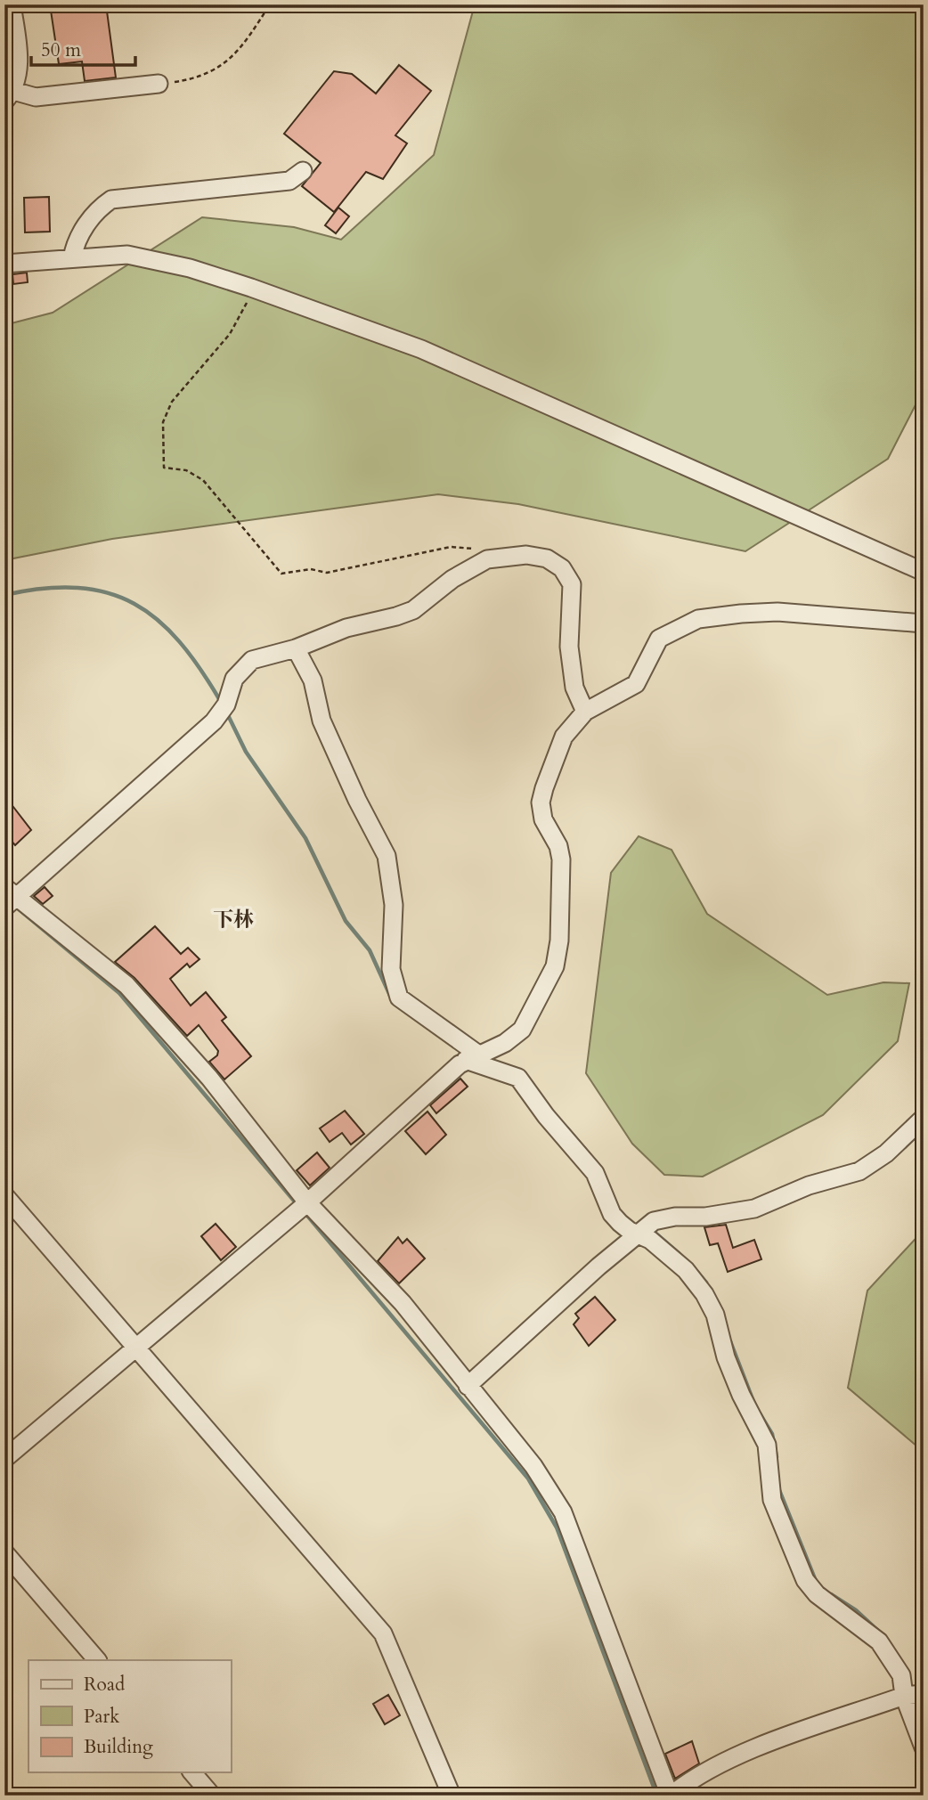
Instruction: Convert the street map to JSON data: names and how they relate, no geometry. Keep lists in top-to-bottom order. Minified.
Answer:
{"districts":["下林"],"legend":["Road","Park","Building"],"scale_bar":"50 m"}
